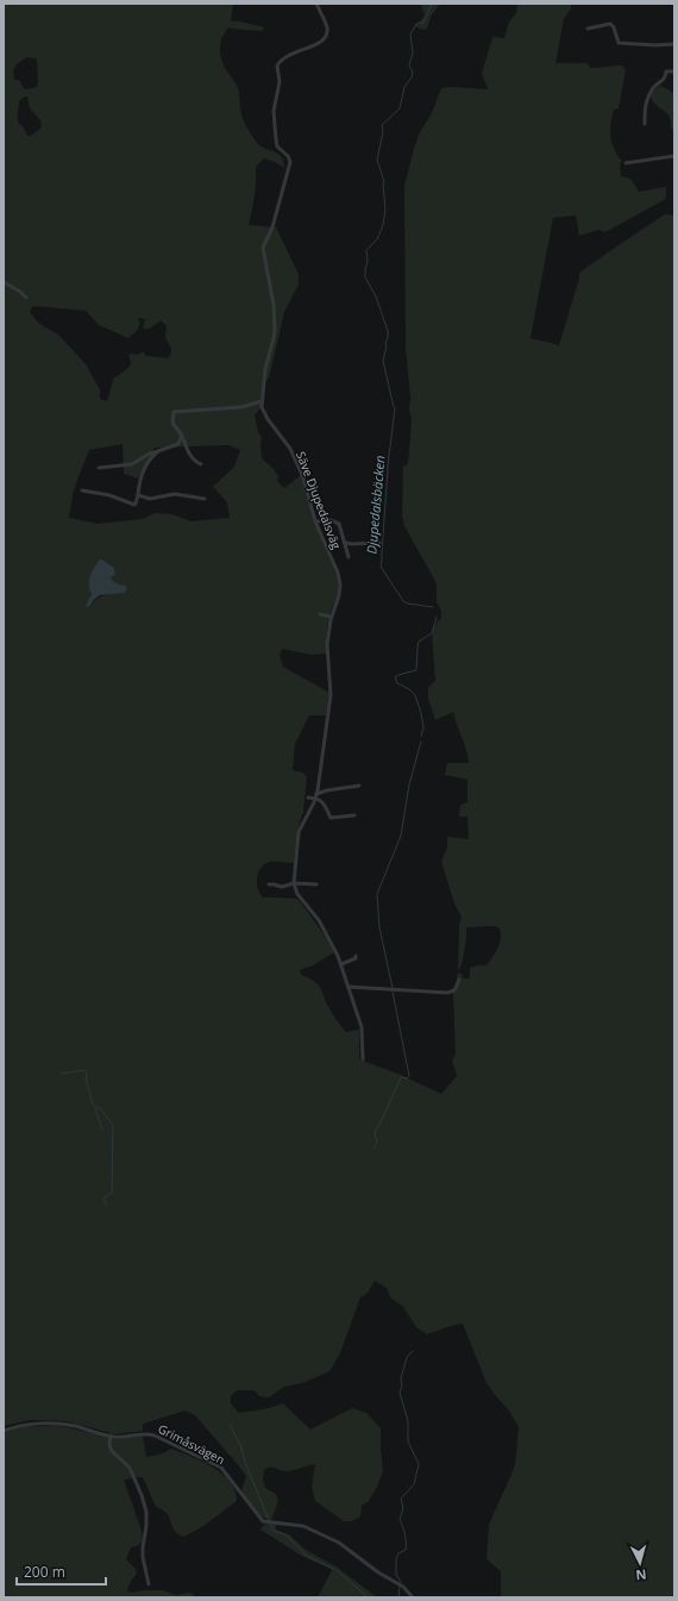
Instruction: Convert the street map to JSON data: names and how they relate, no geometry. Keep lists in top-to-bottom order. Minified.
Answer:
{"streets":{"street":["Säve Djupedalsväg","Grimåsvägen"]},"water":["Djupedalsbäcken"],"scale_bar":"200 m","north":"bottom"}
